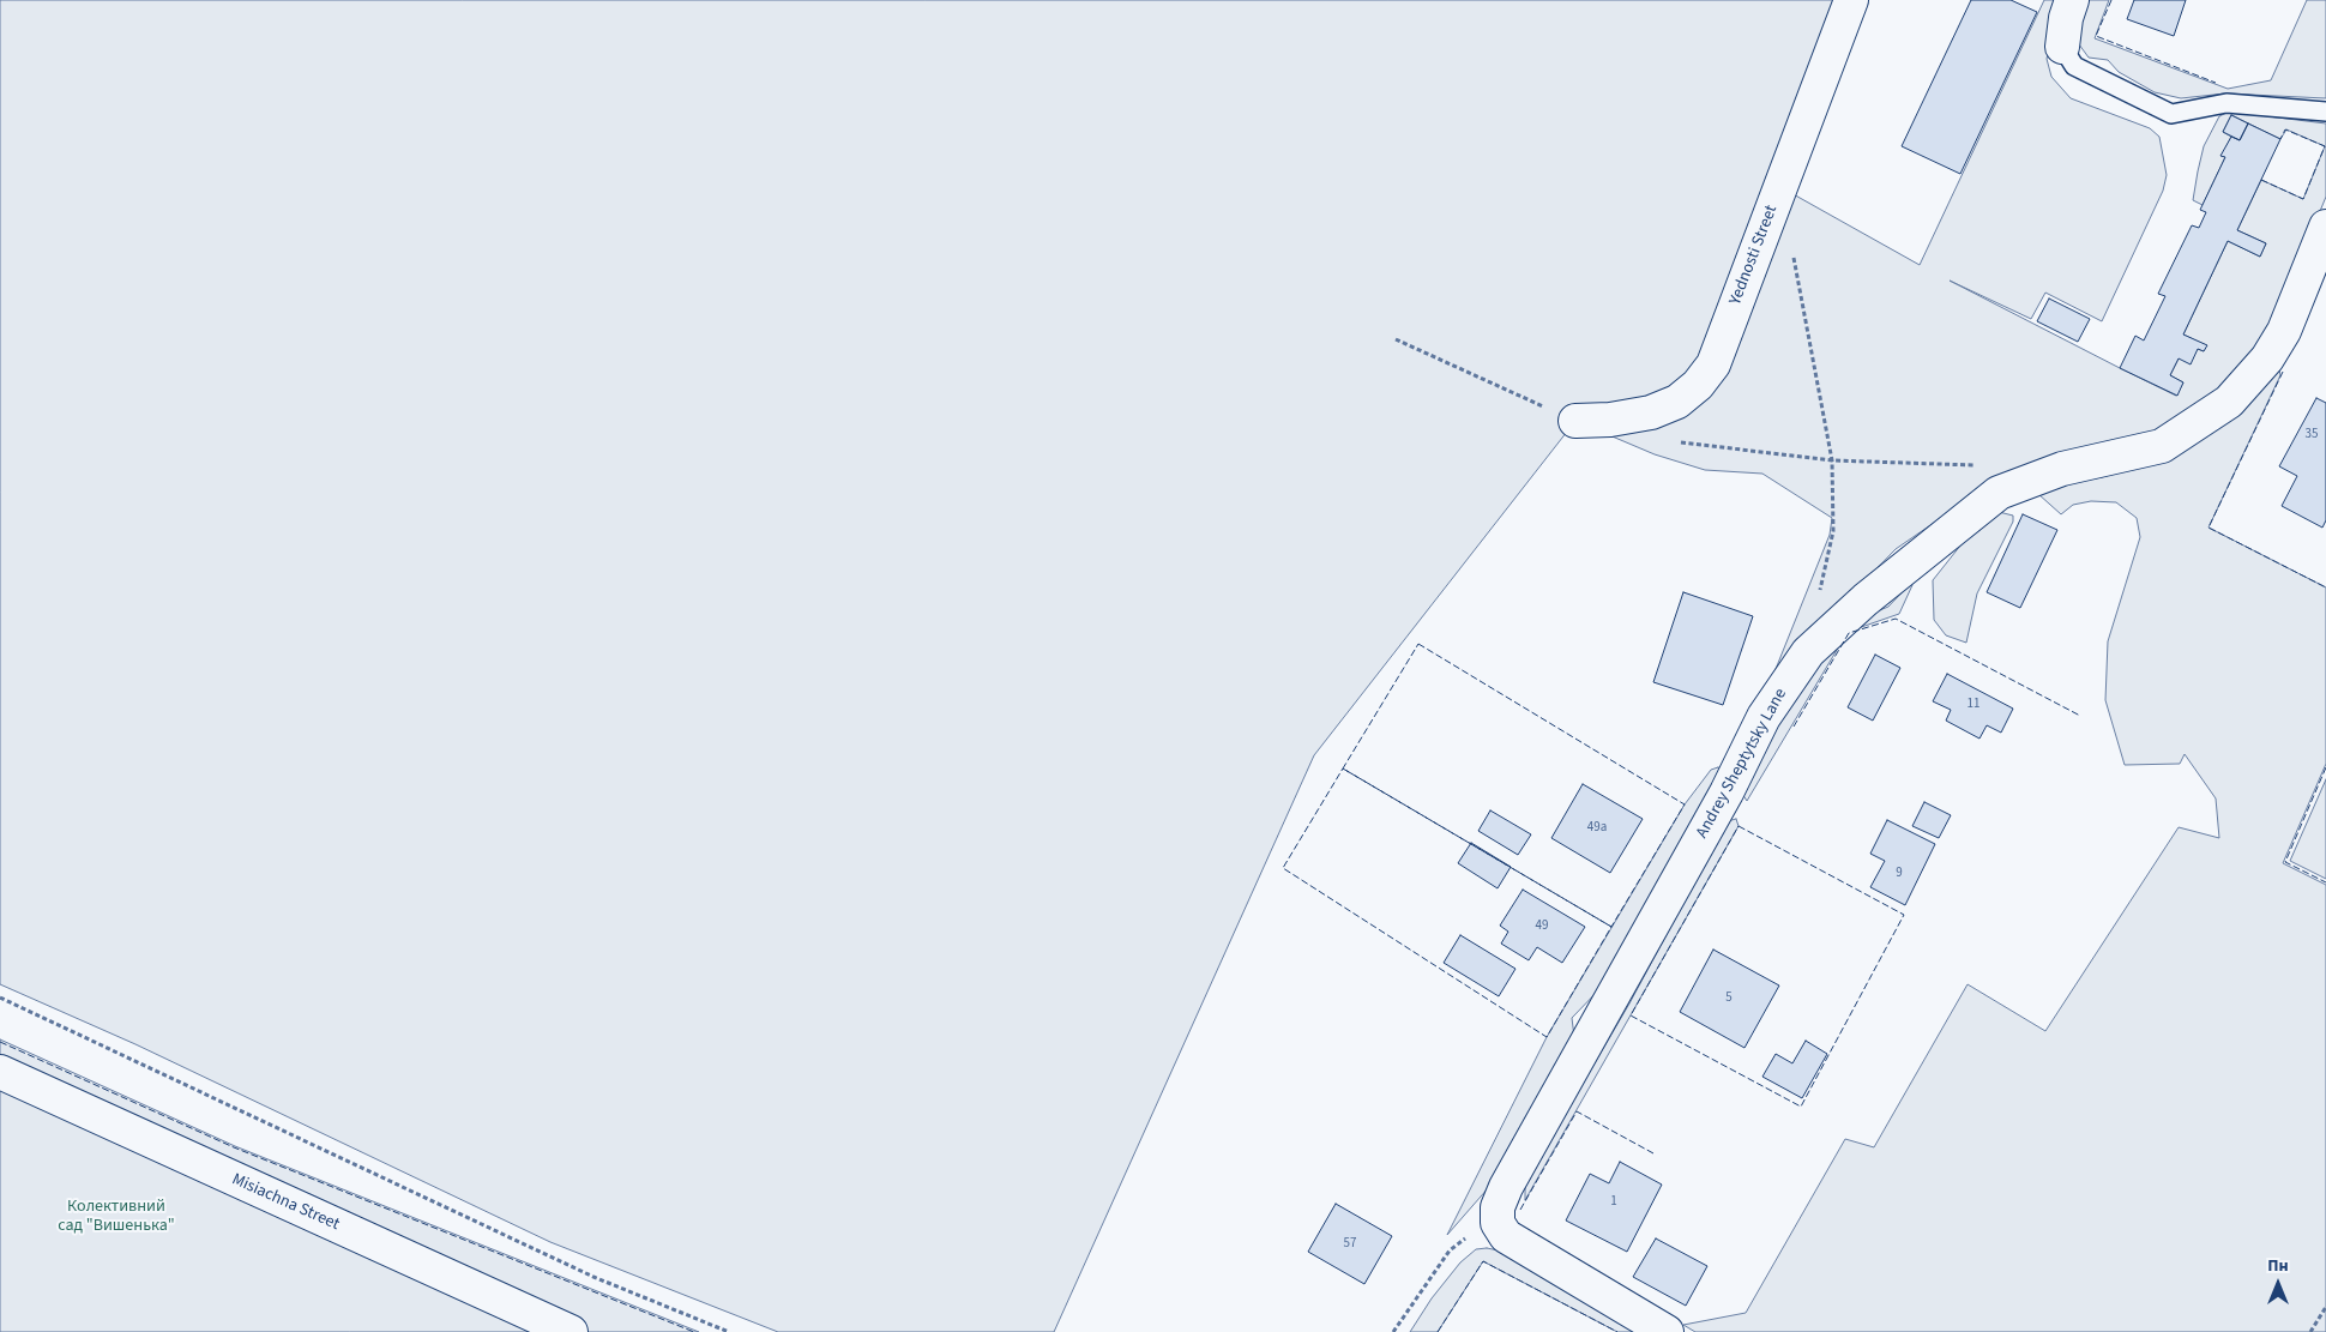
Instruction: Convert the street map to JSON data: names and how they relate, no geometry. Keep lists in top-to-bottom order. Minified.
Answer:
{"streets":{"street":["Yednosti Street","Andrey Sheptytsky Lane","Misiachna Street"]},"parks":["Колективний сад \"Вишенька\""],"house_numbers":["35","11","49а","9","49","5","1","57"],"north":"top"}
